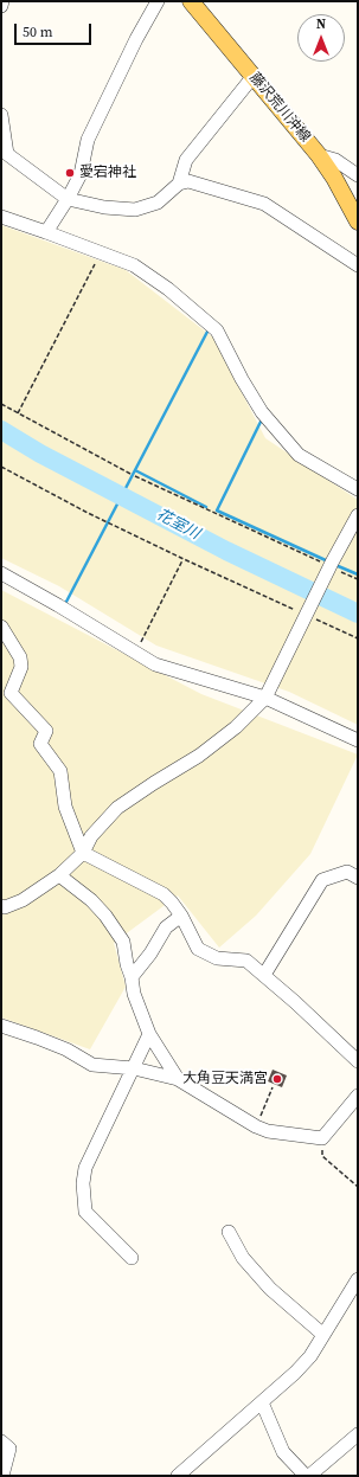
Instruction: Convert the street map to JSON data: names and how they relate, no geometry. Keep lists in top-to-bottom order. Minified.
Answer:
{"streets":{"main road":["藤沢荒川沖線"]},"water":["花室川"],"places":["愛宕神社","大角豆天満宮"],"scale_bar":"50 m","north":"top"}
